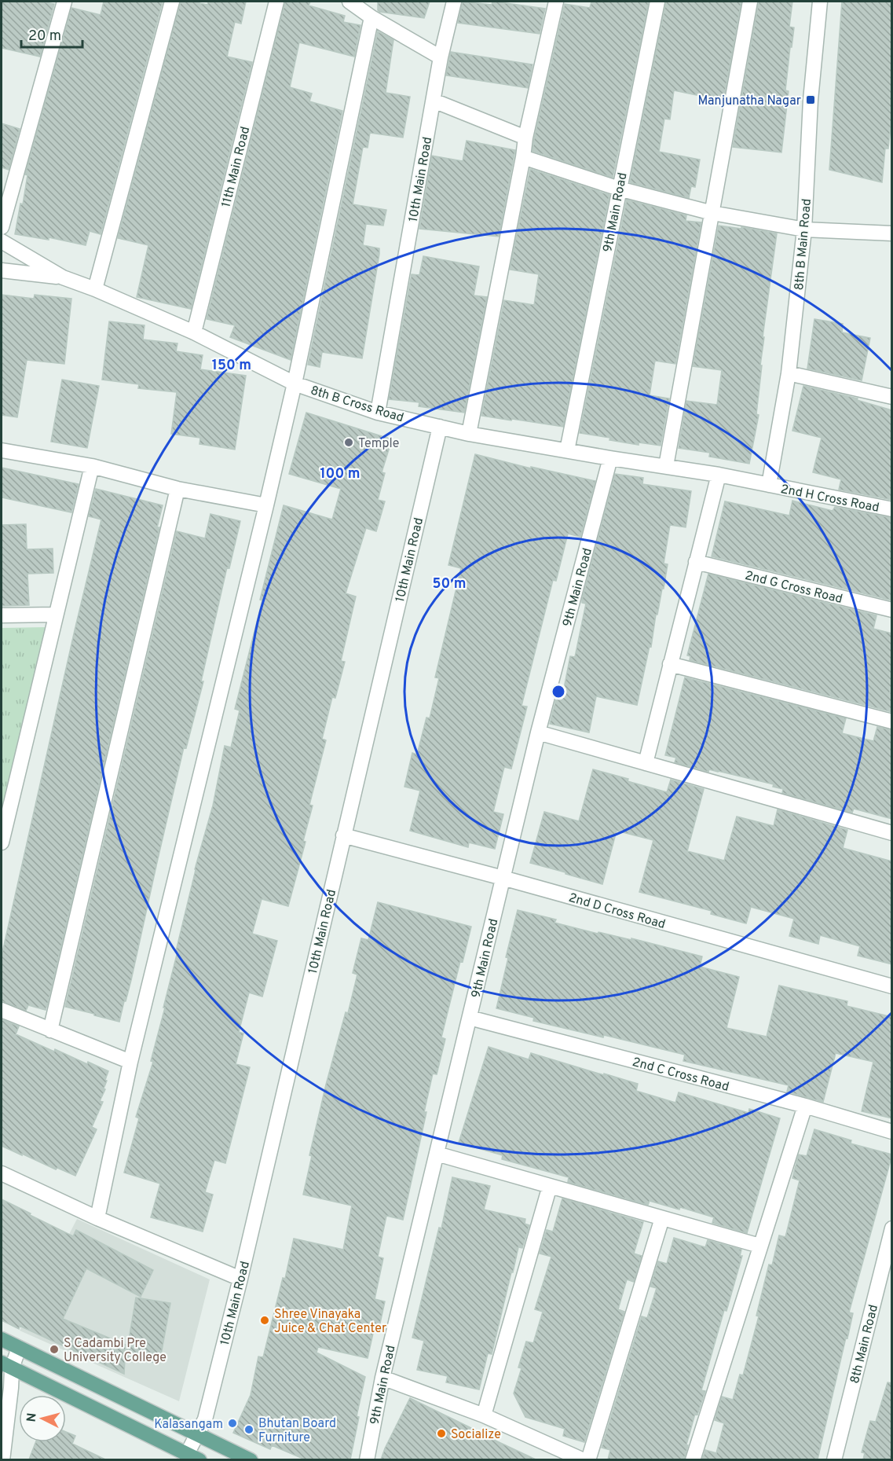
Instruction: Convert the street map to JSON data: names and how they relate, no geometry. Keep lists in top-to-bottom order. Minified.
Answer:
{"streets":{"street":["11th Main Road","10th Main Road","9th Main Road","8th B Main Road","8th B Cross Road","2nd H Cross Road","2nd G Cross Road","2nd D Cross Road","2nd C Cross Road","8th Main Road"]},"crossings":[["11th Main Road","8th B Cross Road"],["10th Main Road","8th B Cross Road"],["10th Main Road","2nd D Cross Road"],["9th Main Road","8th B Cross Road"],["9th Main Road","2nd D Cross Road"],["9th Main Road","2nd C Cross Road"],["8th B Main Road","8th B Cross Road"],["8th B Main Road","2nd H Cross Road"],["8th B Cross Road","2nd H Cross Road"]],"places":{"transit":["Manjunatha Nagar"],"other":["Temple","Shree Vinayaka Juice & Chat Center","S Cadambi Pre University College","Kalasangam","Bhutan Board Furniture","Socialize"]},"scale_bar":"20 m","north":"left","rings":["150 m","100 m","50 m"]}
